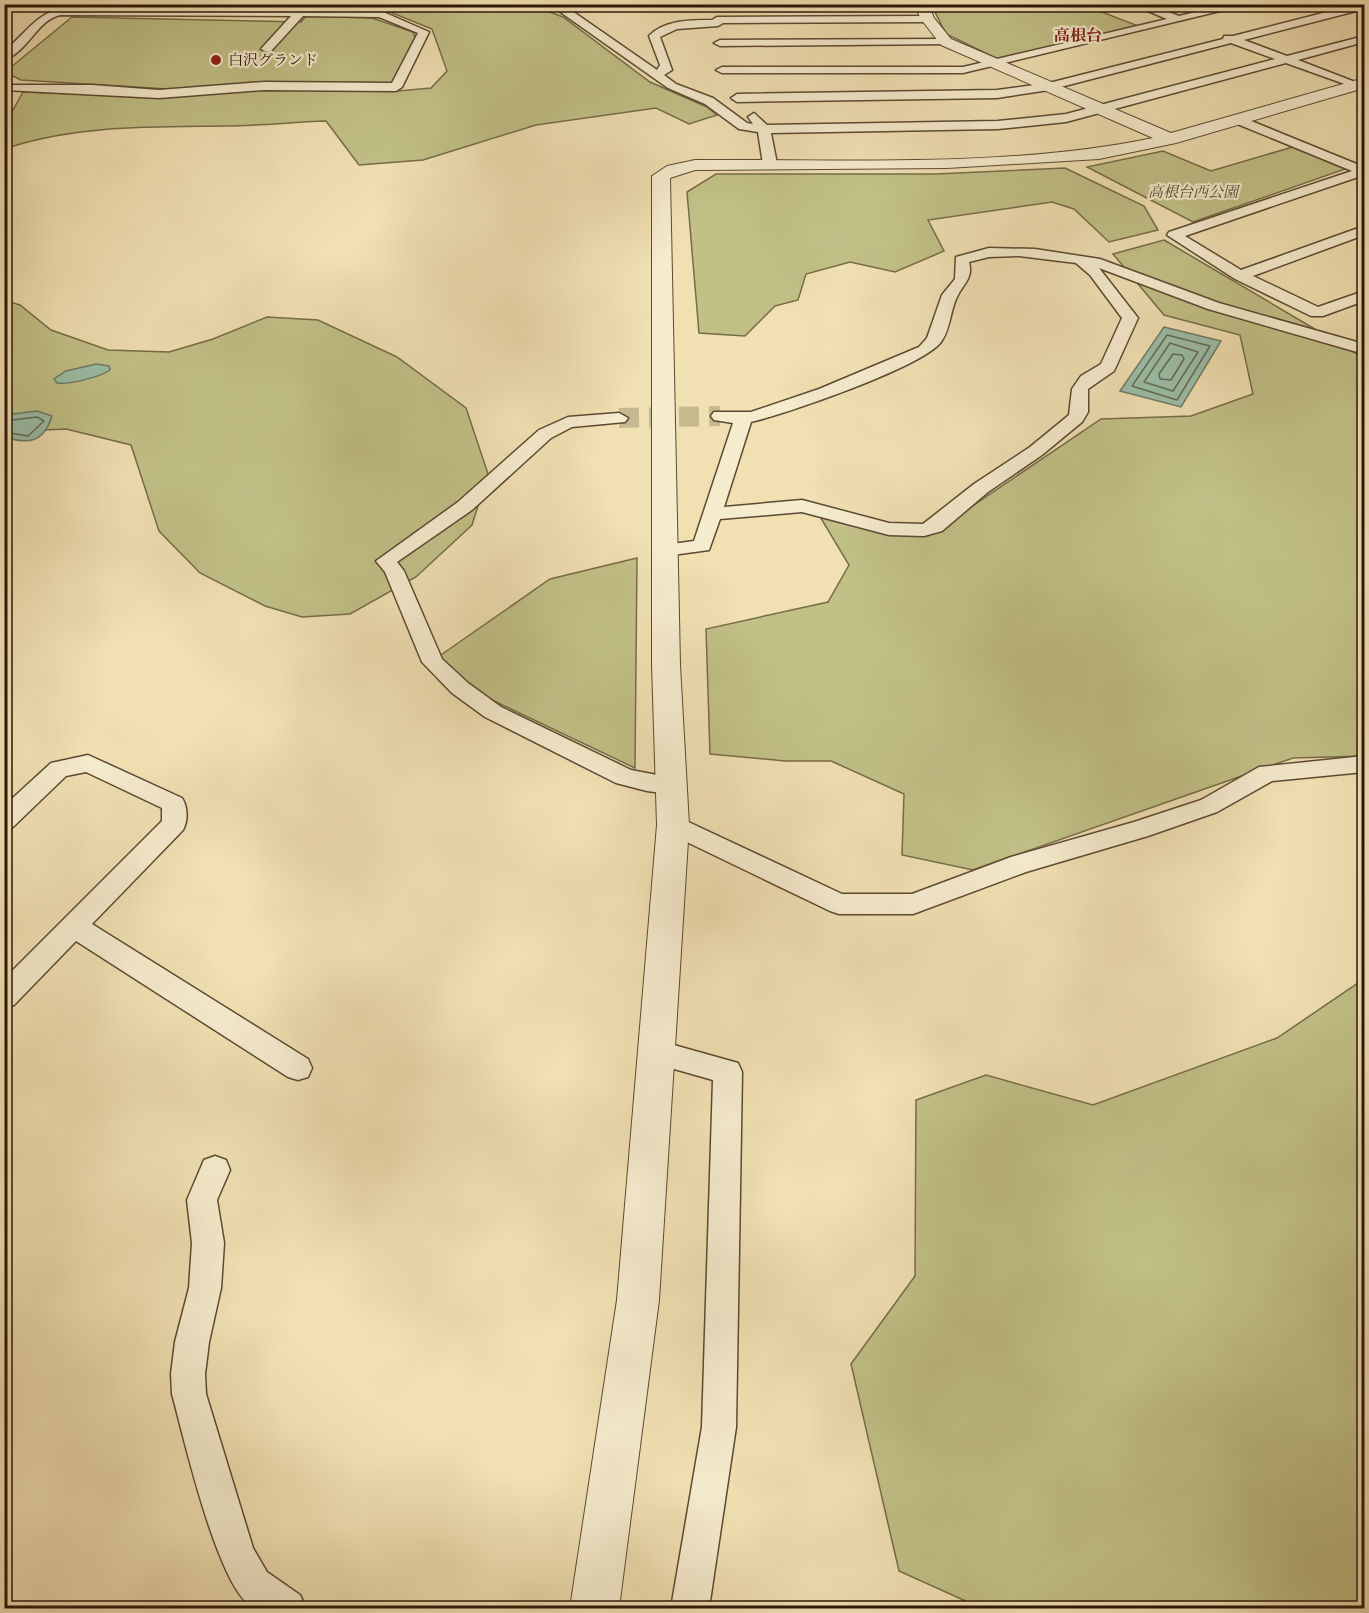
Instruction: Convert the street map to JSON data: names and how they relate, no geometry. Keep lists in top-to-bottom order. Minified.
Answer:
{"districts":["高根台"],"parks":["高根台西公園"],"places":["白沢グランド"]}
